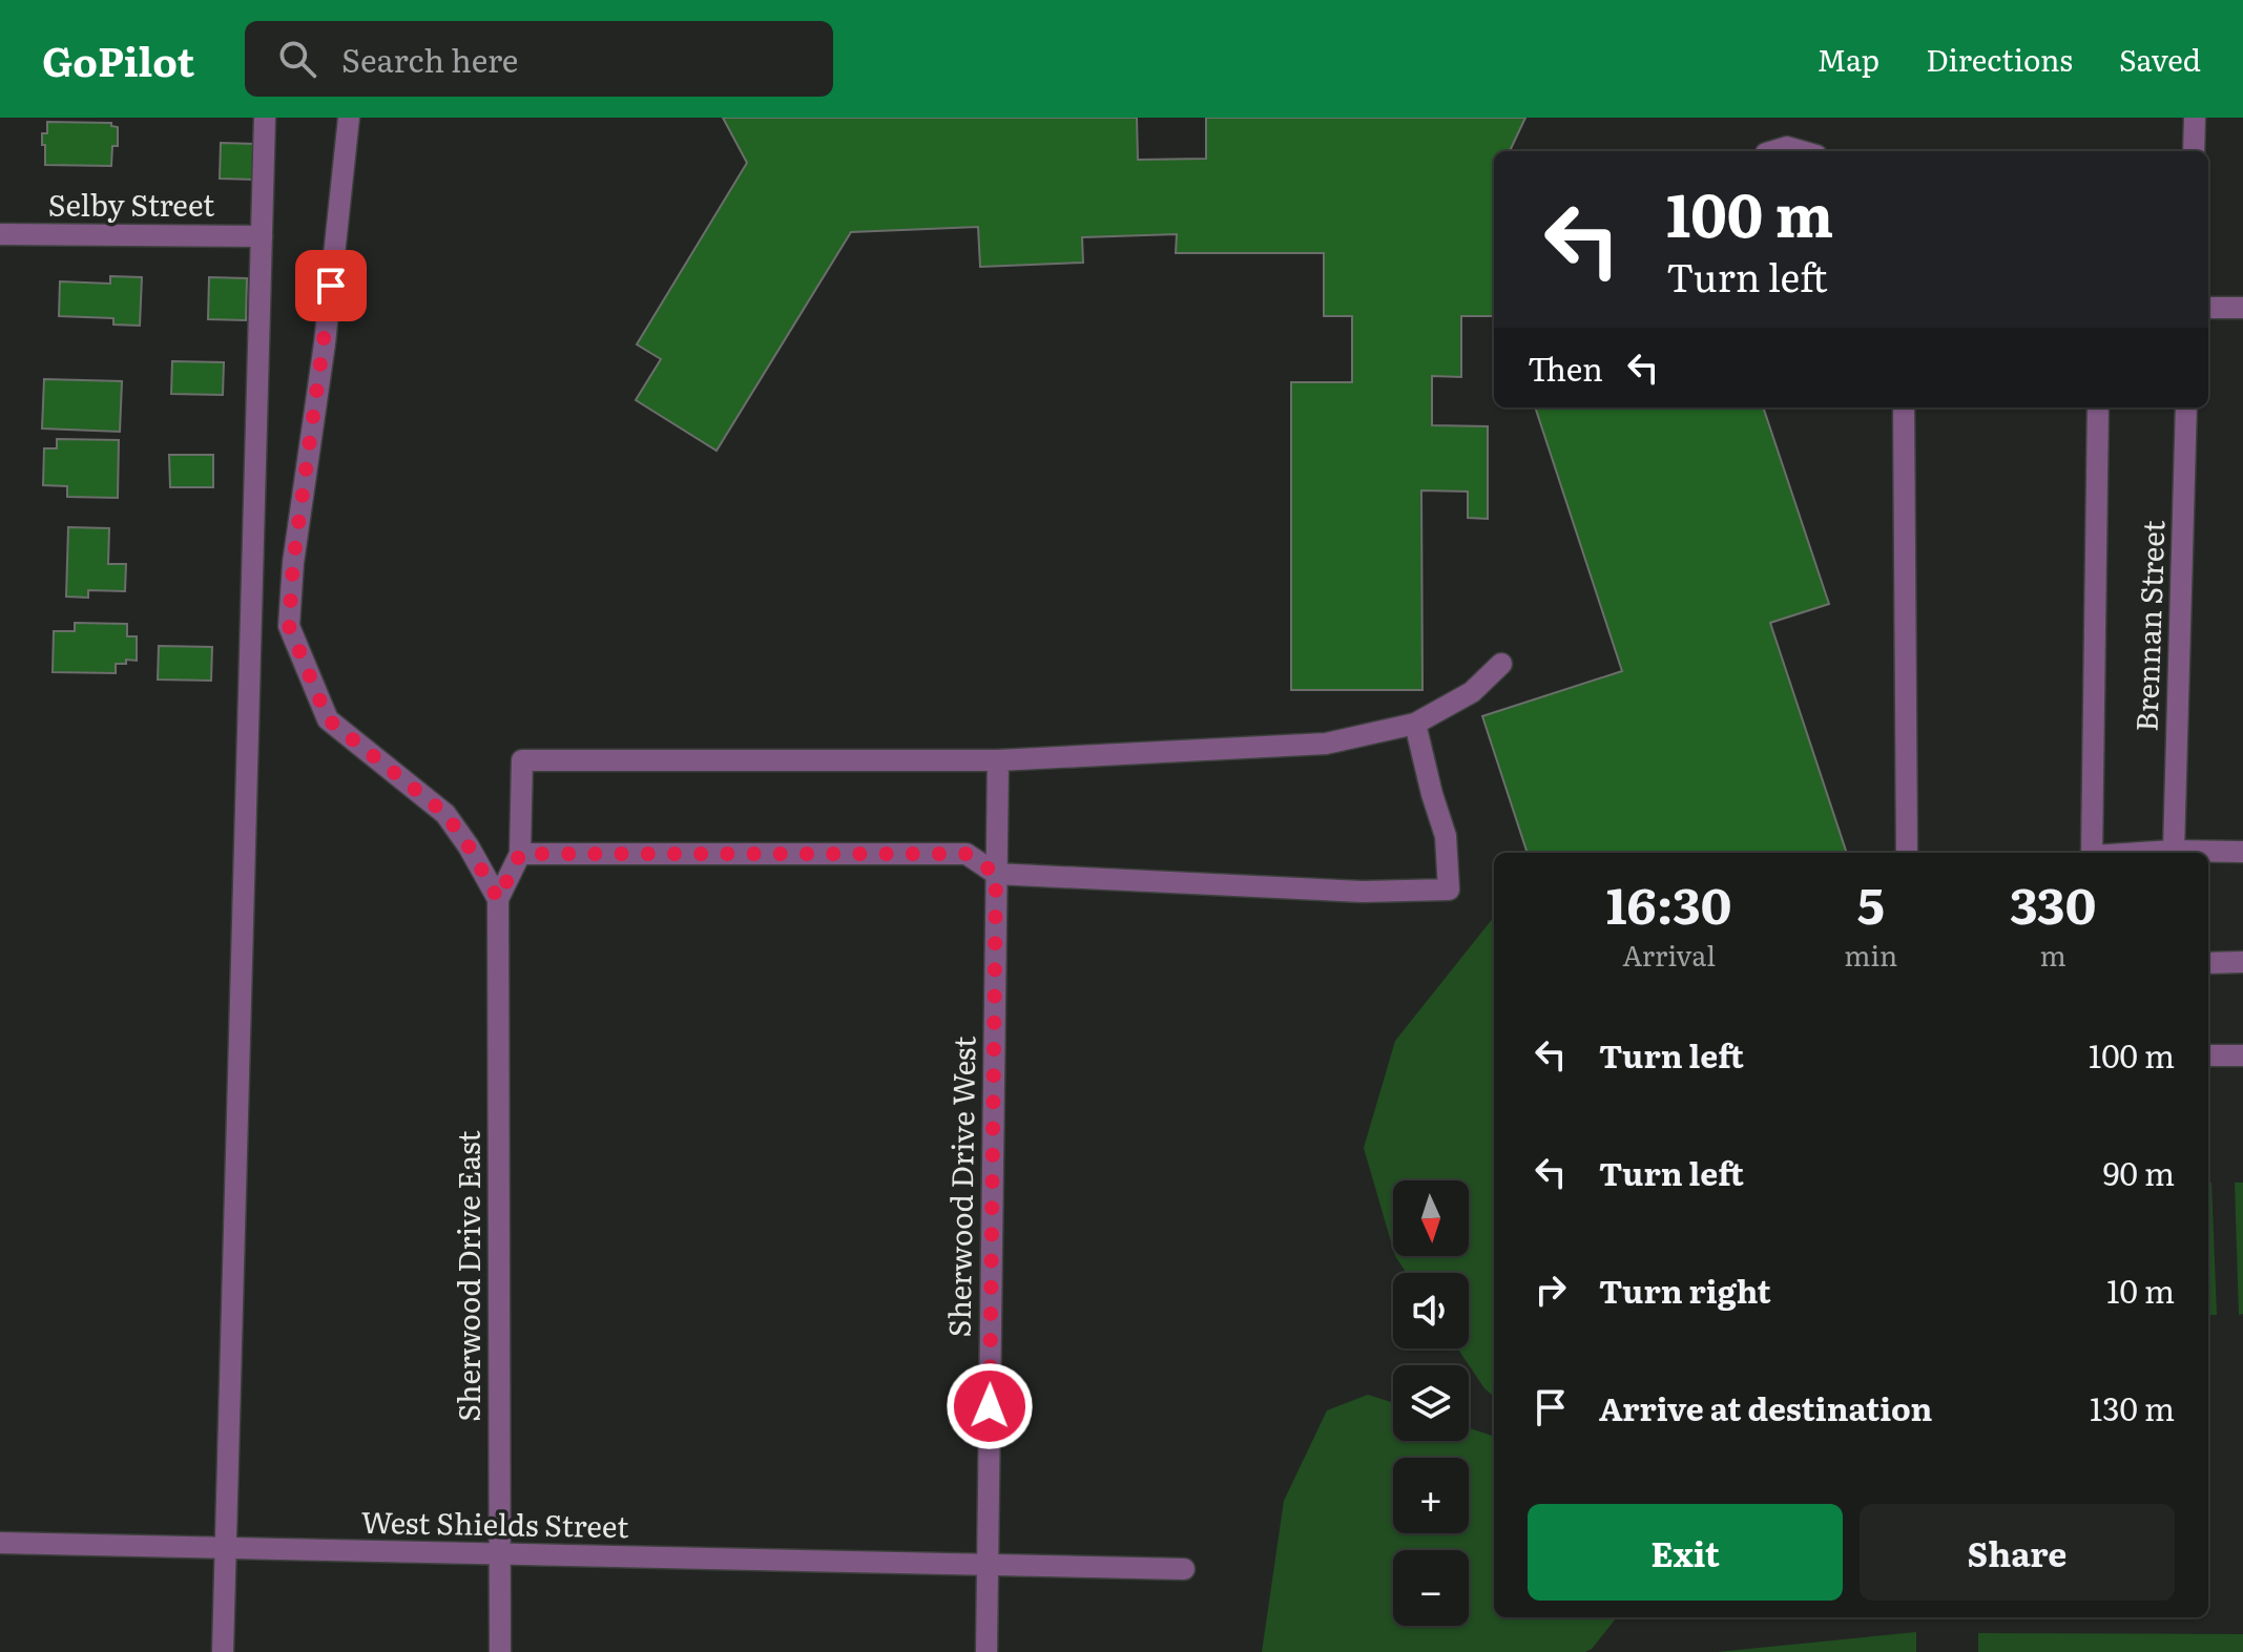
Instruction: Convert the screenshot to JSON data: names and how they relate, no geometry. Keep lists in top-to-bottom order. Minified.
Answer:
{"streets":{"street":["Selby Street","Brennan Street","Sherwood Drive West","Sherwood Drive East","West Shields Street"]},"crossings":[["Sherwood Drive West","West Shields Street"],["Sherwood Drive East","West Shields Street"]],"north":"bottom","page":{"header":"GoPilot","search":"Search here","nav":["Map","Directions","Saved"],"turn":["100 m","Turn left"],"then":"Then","eta":["16:30","Arrival","5","min","330","m"],"list":[{"name":"Turn left","value":"100 m"},{"name":"Turn left","value":"90 m"},{"name":"Turn right","value":"10 m"},{"name":"Arrive at destination","value":"130 m"}],"map_buttons":["+","−"],"buttons":["Exit","Share"]}}
